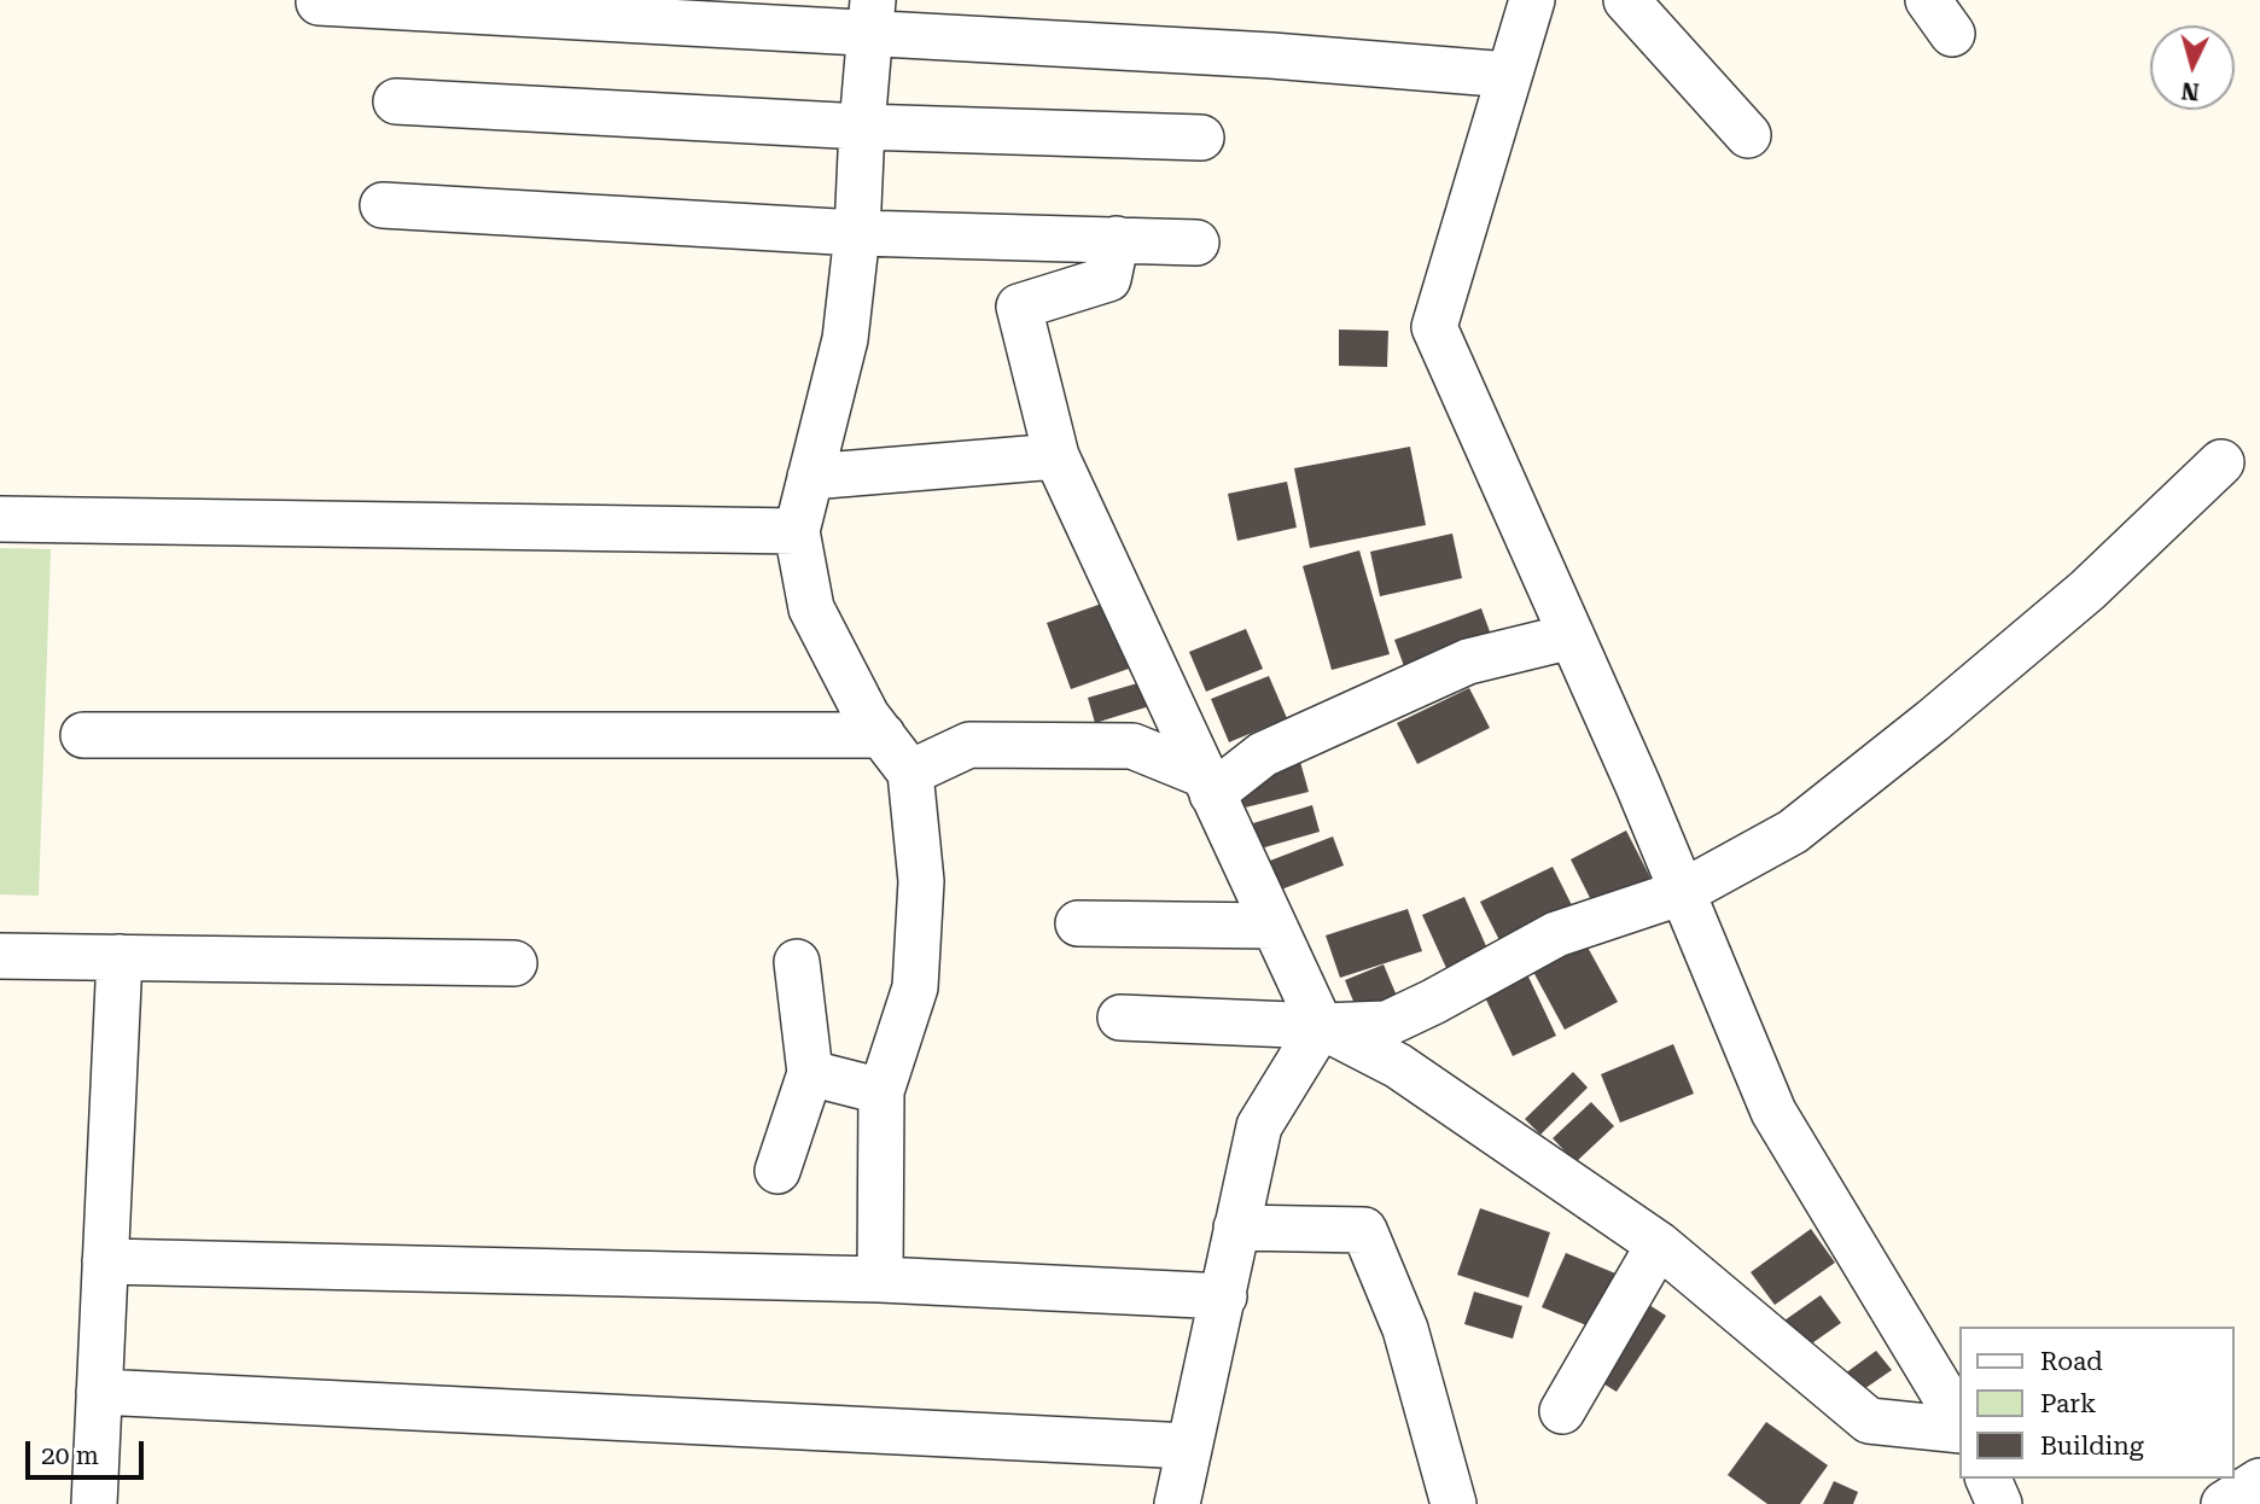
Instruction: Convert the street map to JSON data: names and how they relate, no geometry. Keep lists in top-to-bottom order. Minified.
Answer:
{"legend":["Road","Park","Building"],"scale_bar":"20 m","north":"bottom"}
